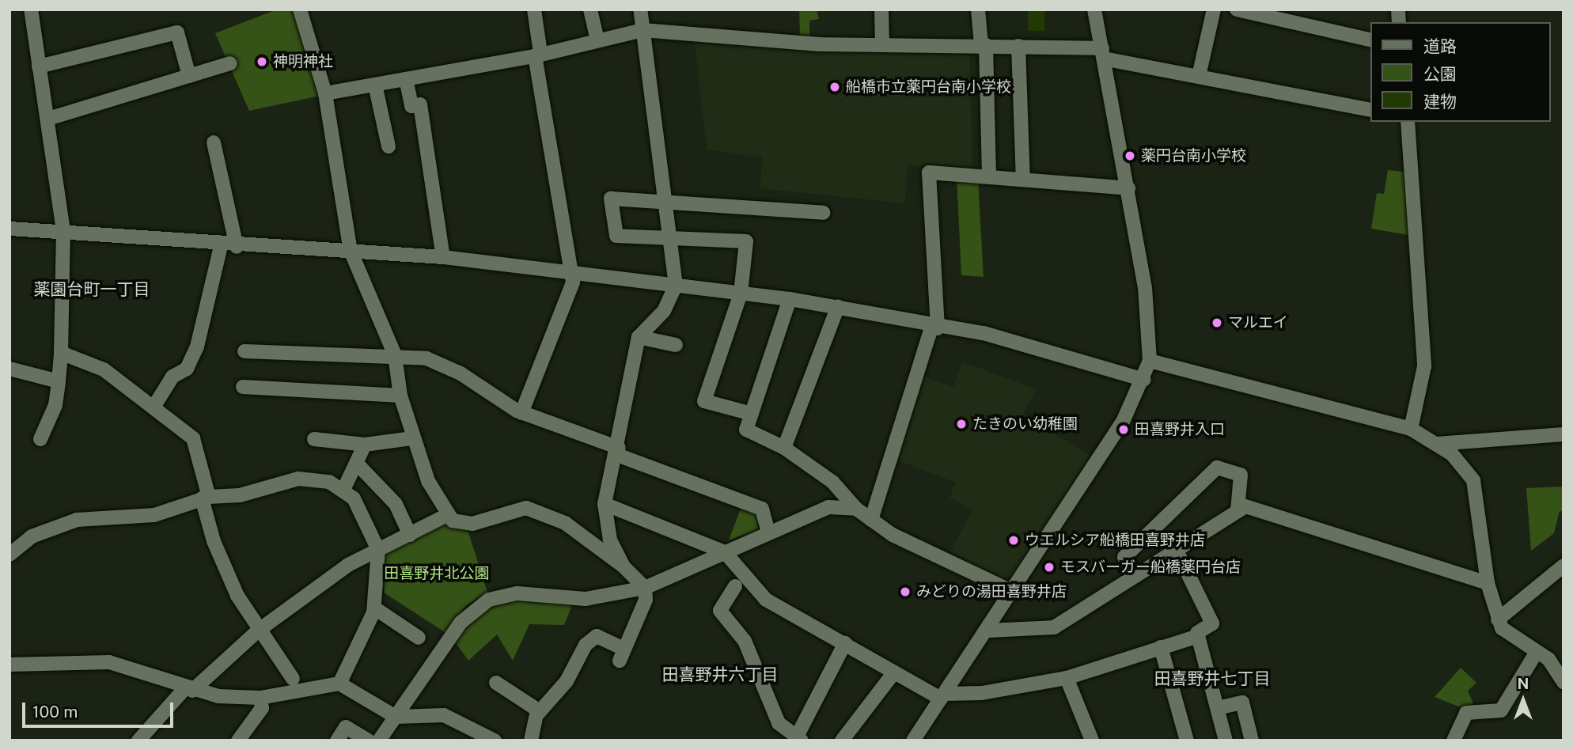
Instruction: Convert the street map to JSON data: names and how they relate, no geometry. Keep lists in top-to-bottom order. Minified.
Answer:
{"districts":["薬園台町一丁目","田喜野井六丁目","田喜野井七丁目"],"parks":["田喜野井北公園"],"places":["神明神社","船橋市立薬円台南小学校","薬円台南小学校","マルエイ","たきのい幼稚園","田喜野井入口","ウエルシア船橋田喜野井店","モスバーガー船橋薬円台店","みどりの湯田喜野井店"],"legend":["道路","公園","建物"],"scale_bar":"100 m","north":"top"}
